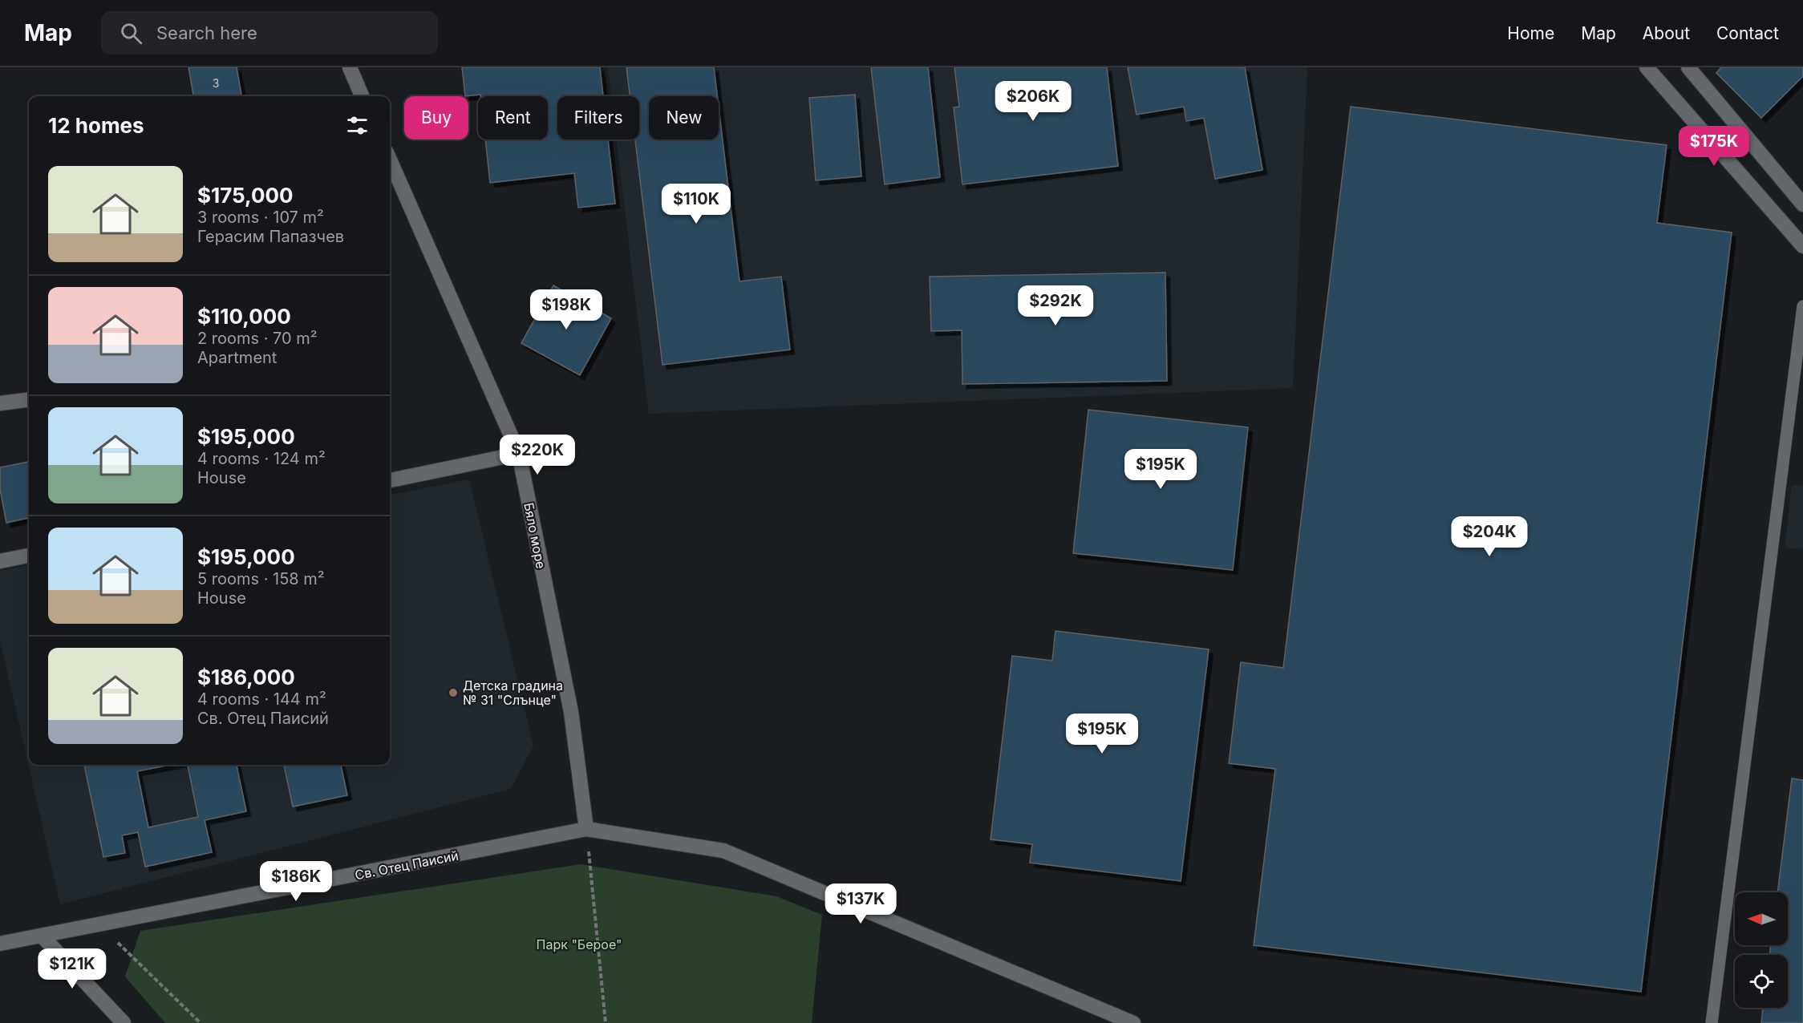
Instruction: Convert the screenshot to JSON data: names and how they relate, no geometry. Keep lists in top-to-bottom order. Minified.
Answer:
{"streets":{"street":["Бяло море","Св. Отец Паисий"]},"crossings":[["Бяло море","Св. Отец Паисий"]],"parks":["Парк \"Берое\""],"places":["Детска градина № 31 \"Слънце\""],"house_numbers":["3"],"north":"left","page":{"header":"Map","search":"Search here","nav":["Home","Map","About","Contact"],"price":["$206K","$175K","$110K","$292K","$198K","$220K","$195K","$204K","$195K","$186K","$137K","$121K"],"chip":["Buy","Rent","Filters","New"],"heading":"12 homes","list":[{"name":"$175,000","note":"3 rooms · 107 m² · Герасим Папазчев"},{"name":"$110,000","note":"2 rooms · 70 m² · Apartment"},{"name":"$195,000","note":"4 rooms · 124 m² · House"},{"name":"$195,000","note":"5 rooms · 158 m² · House"},{"name":"$186,000","note":"4 rooms · 144 m² · Св. Отец Паисий"}]}}
